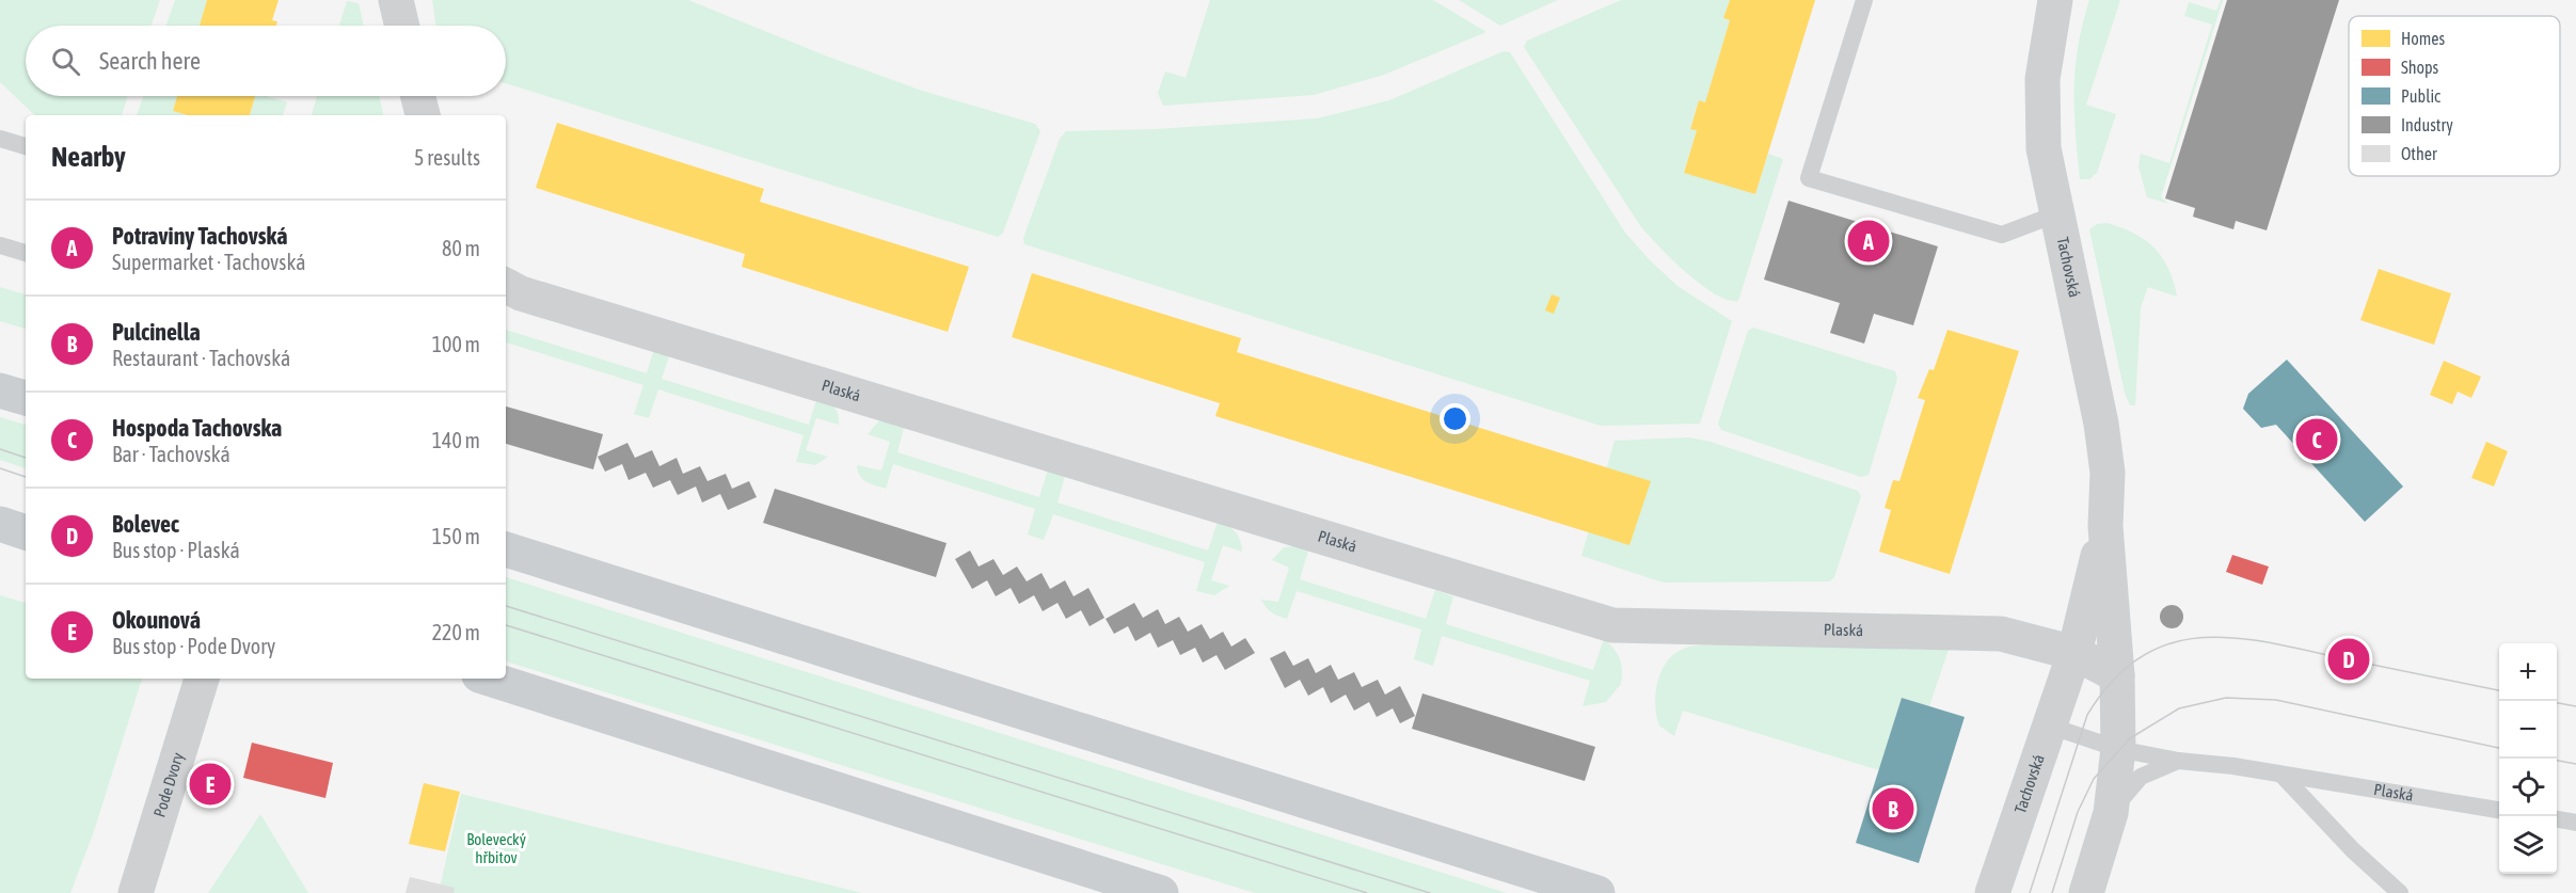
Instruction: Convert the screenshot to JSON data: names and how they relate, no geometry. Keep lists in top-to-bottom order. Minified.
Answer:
{"streets":{"street":["Tachovská","Plaská","Pode Dvory"]},"crossings":[["Tachovská","Plaská"]],"parks":["Bolevecký hřbitov"],"legend":["Homes","Shops","Public","Industry","Other"],"page":{"search":"Search here","heading":["Nearby","5 results"],"list":[{"mark":"A","name":"Potraviny Tachovská","note":"Supermarket · Tachovská","value":"80 m"},{"mark":"B","name":"Pulcinella","note":"Restaurant · Tachovská","value":"100 m"},{"mark":"C","name":"Hospoda Tachovska","note":"Bar · Tachovská","value":"140 m"},{"mark":"D","name":"Bolevec","note":"Bus stop · Plaská","value":"150 m"},{"mark":"E","name":"Okounová","note":"Bus stop · Pode Dvory","value":"220 m"}],"pins":["A","C","D","E","B"],"map_buttons":["+","−"]}}
